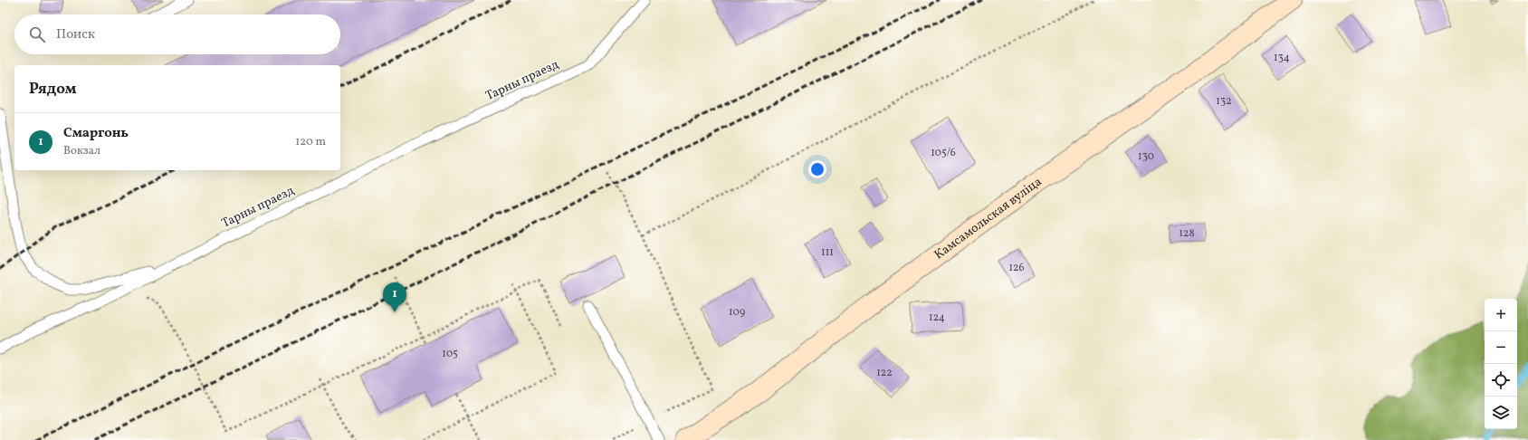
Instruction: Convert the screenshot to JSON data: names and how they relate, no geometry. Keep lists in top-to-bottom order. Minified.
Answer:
{"streets":{"street":["Камсамольская вуліца"],"lane":["Тарны праезд"]},"house_numbers":["134","132","105/6","130","128","111","126","109","124","105","122"],"page":{"search":"Поиск","heading":"Рядом","list":[{"mark":"1","name":"Смаргонь","note":"Вокзал","value":"120 m"}],"pins":"1","map_buttons":["+","−"]}}
